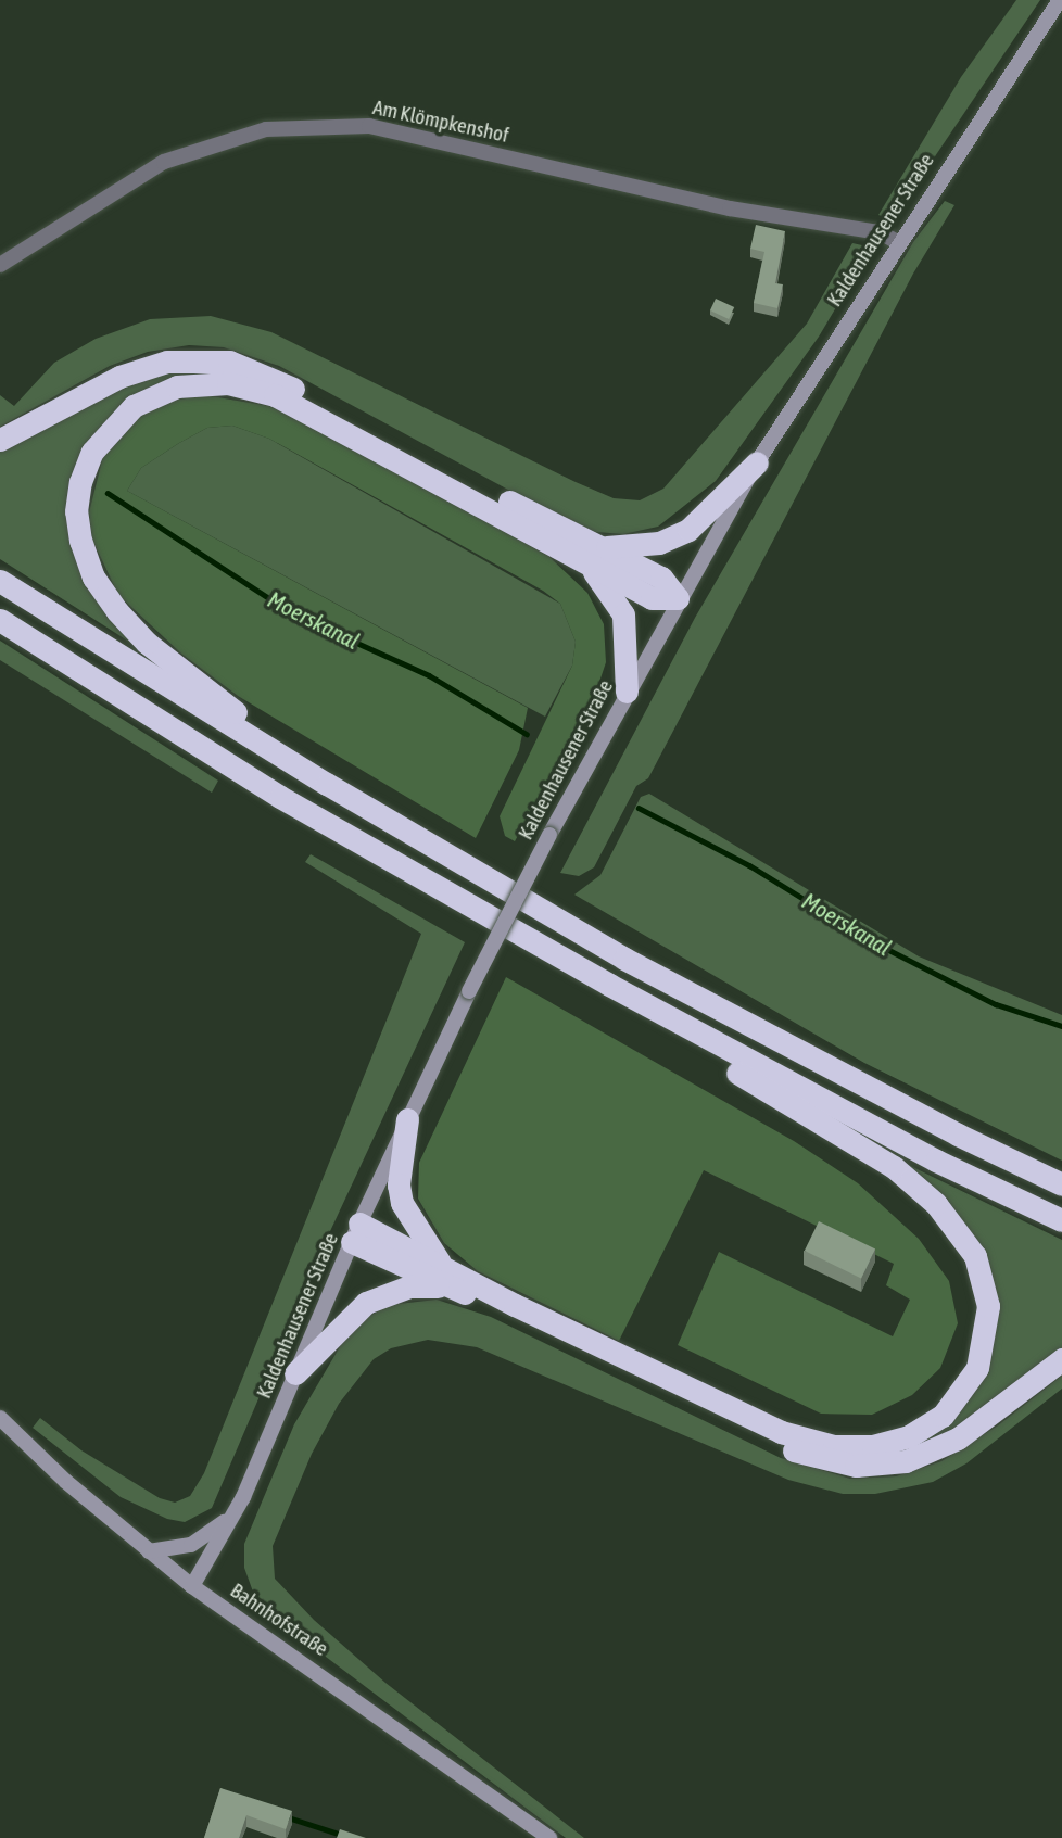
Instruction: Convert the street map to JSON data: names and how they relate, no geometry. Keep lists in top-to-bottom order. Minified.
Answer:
{"streets":{"main road":["Kaldenhausener Straße","Bahnhofstraße"],"street":["Am Klömpkenshof"]},"crossings":[["Am Klömpkenshof","Kaldenhausener Straße"],["Kaldenhausener Straße","Bahnhofstraße"]],"water":["Moerskanal"]}
